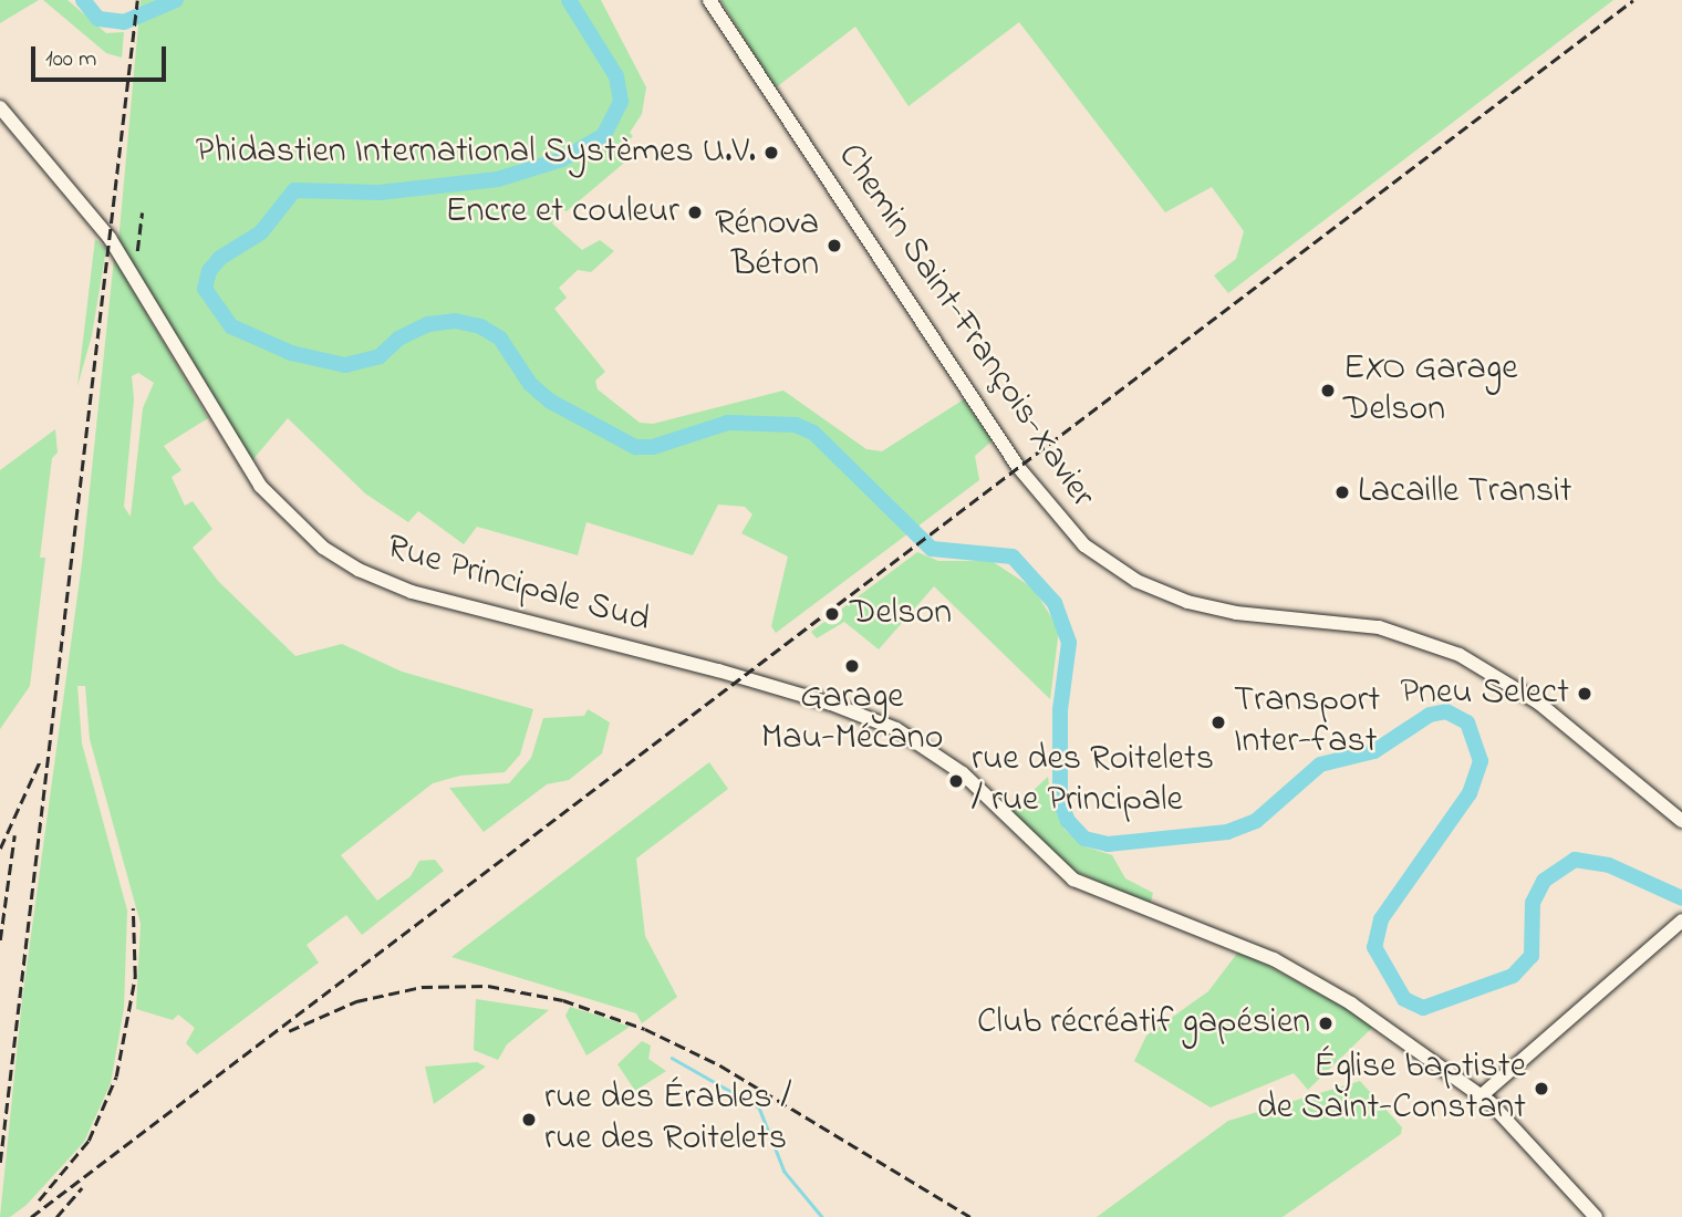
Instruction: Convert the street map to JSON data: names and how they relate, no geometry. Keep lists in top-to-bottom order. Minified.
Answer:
{"streets":{"street":["Chemin Saint-François-Xavier","Rue Principale Sud"]},"places":["Phidastien International Systèmes U.V.","Encre et couleur","Rénova Béton","EXO Garage Delson","Lacaille Transit","Delson","Garage Mau-Mécano","Pneu Select","Transport Inter-fast","rue des Roitelets / rue Principale","Club récréatif gapésien","Église baptiste de Saint-Constant","rue des Érables / rue des Roitelets"],"scale_bar":"100 m"}
